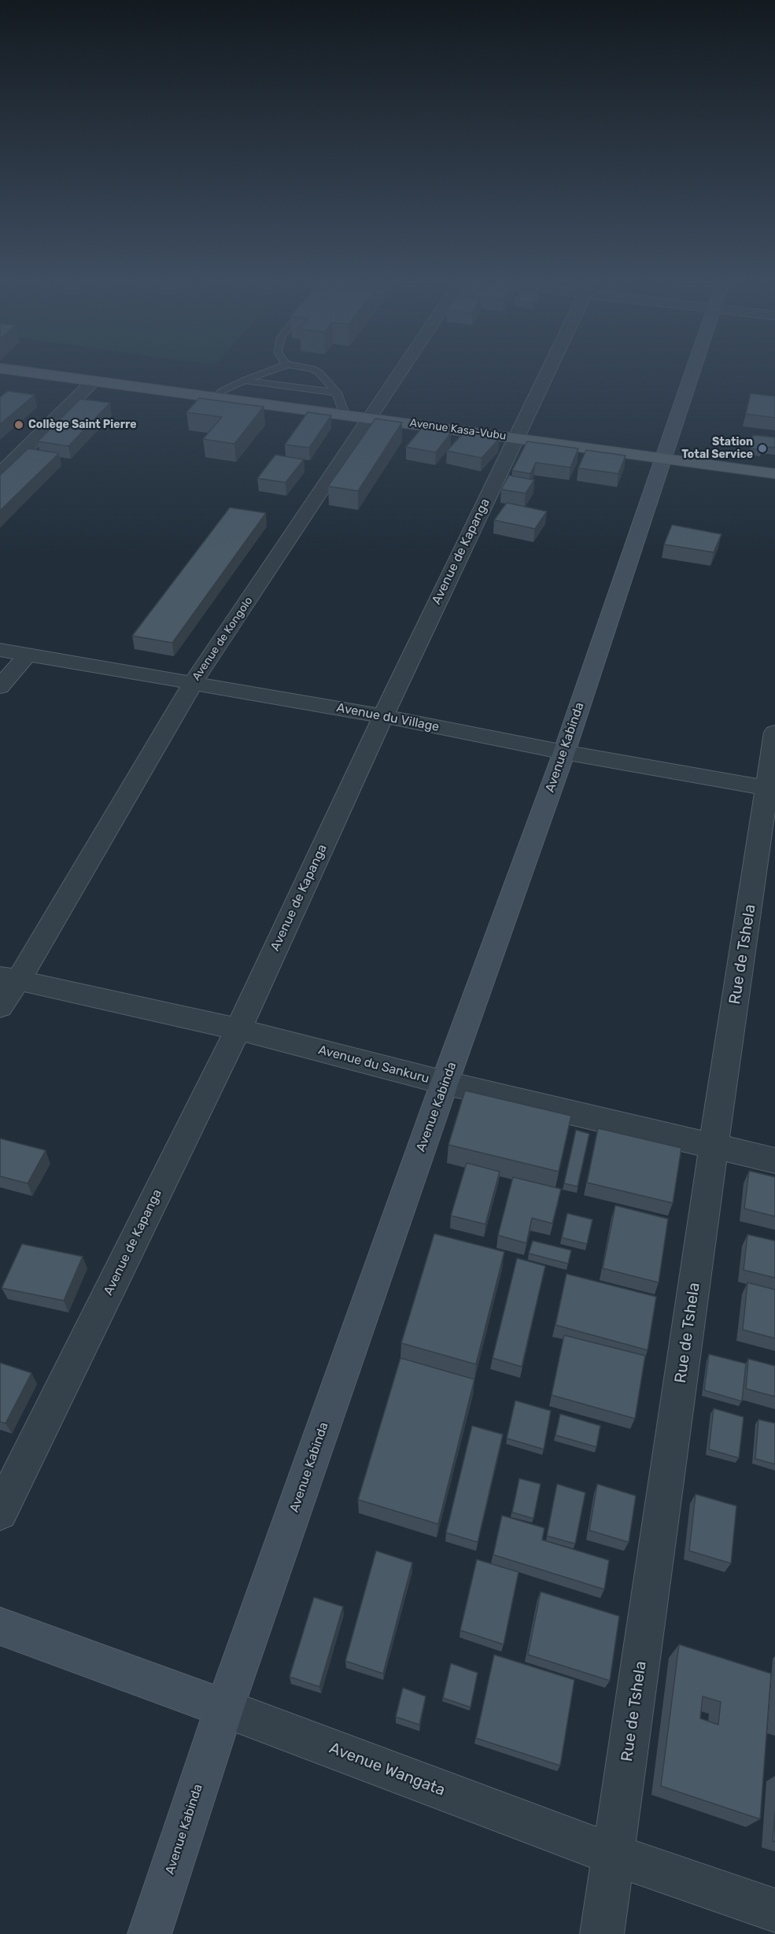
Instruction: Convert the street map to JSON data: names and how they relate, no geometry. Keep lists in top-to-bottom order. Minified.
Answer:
{"streets":{"main road":["Avenue Kasa-Vubu"],"street":["Avenue de Kapanga","Avenue de Kongolo","Avenue du Village","Avenue Kabinda","Rue de Tshela","Avenue du Sankuru","Avenue Wangata"]},"crossings":[["Avenue Kasa-Vubu","Avenue de Kapanga"],["Avenue Kasa-Vubu","Avenue de Kongolo"],["Avenue Kasa-Vubu","Avenue Kabinda"],["Avenue de Kapanga","Avenue du Village"],["Avenue de Kapanga","Avenue du Sankuru"],["Avenue de Kongolo","Avenue du Village"],["Avenue de Kongolo","Avenue du Sankuru"],["Avenue du Village","Avenue Kabinda"],["Avenue du Village","Rue de Tshela"],["Avenue Kabinda","Avenue du Sankuru"],["Avenue Kabinda","Avenue Wangata"],["Rue de Tshela","Avenue du Sankuru"],["Rue de Tshela","Avenue Wangata"]],"places":["Collège Saint Pierre","Station Total Service"]}
